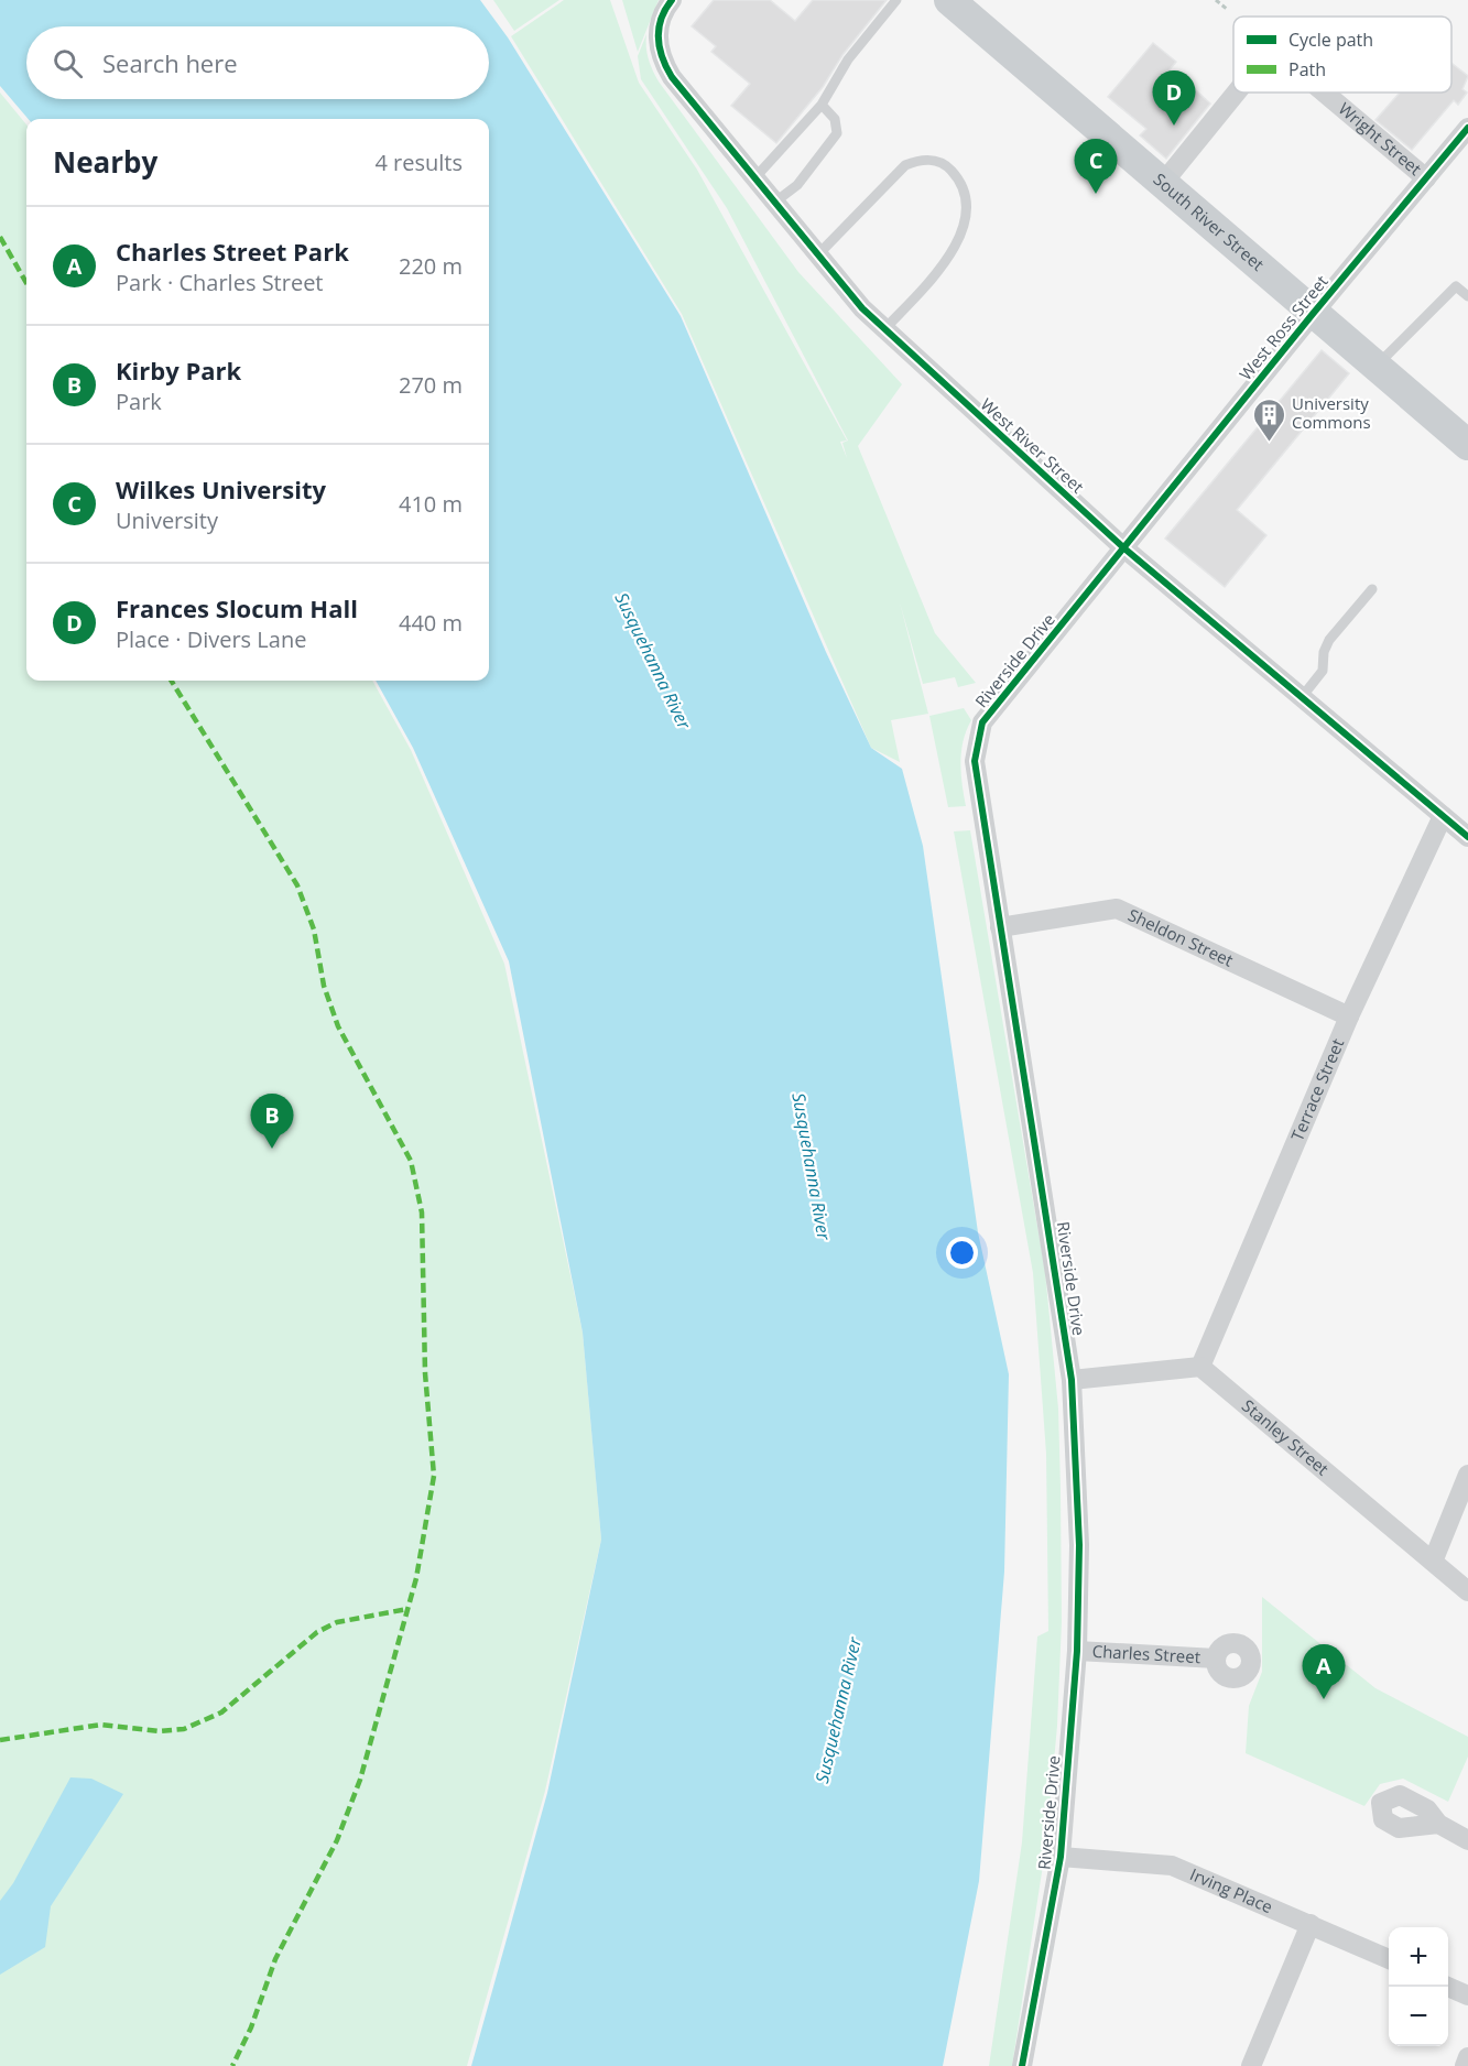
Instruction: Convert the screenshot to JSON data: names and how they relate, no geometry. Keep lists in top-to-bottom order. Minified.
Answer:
{"streets":{"main road":["South River Street"],"street":["Wright Street","West Ross Street","West River Street","Riverside Drive","Sheldon Street","Terrace Street","Stanley Street","Charles Street","Irving Place"]},"crossings":[["Wright Street","South River Street"],["Wright Street","West Ross Street"],["South River Street","West Ross Street"],["West Ross Street","West River Street"],["West Ross Street","Riverside Drive"],["West River Street","Riverside Drive"],["West River Street","Terrace Street"],["Riverside Drive","Sheldon Street"],["Riverside Drive","Charles Street"],["Riverside Drive","Irving Place"],["Sheldon Street","Terrace Street"],["Terrace Street","Stanley Street"]],"water":["Susquehanna River"],"places":{"building":["University Commons"]},"legend":["Cycle path","Path"],"page":{"search":"Search here","pins":["D","C","B","A"],"heading":["Nearby","4 results"],"list":[{"mark":"A","name":"Charles Street Park","note":"Park · Charles Street","value":"220 m"},{"mark":"B","name":"Kirby Park","note":"Park","value":"270 m"},{"mark":"C","name":"Wilkes University","note":"University","value":"410 m"},{"mark":"D","name":"Frances Slocum Hall","note":"Place · Divers Lane","value":"440 m"}],"map_buttons":["+","−"]}}
